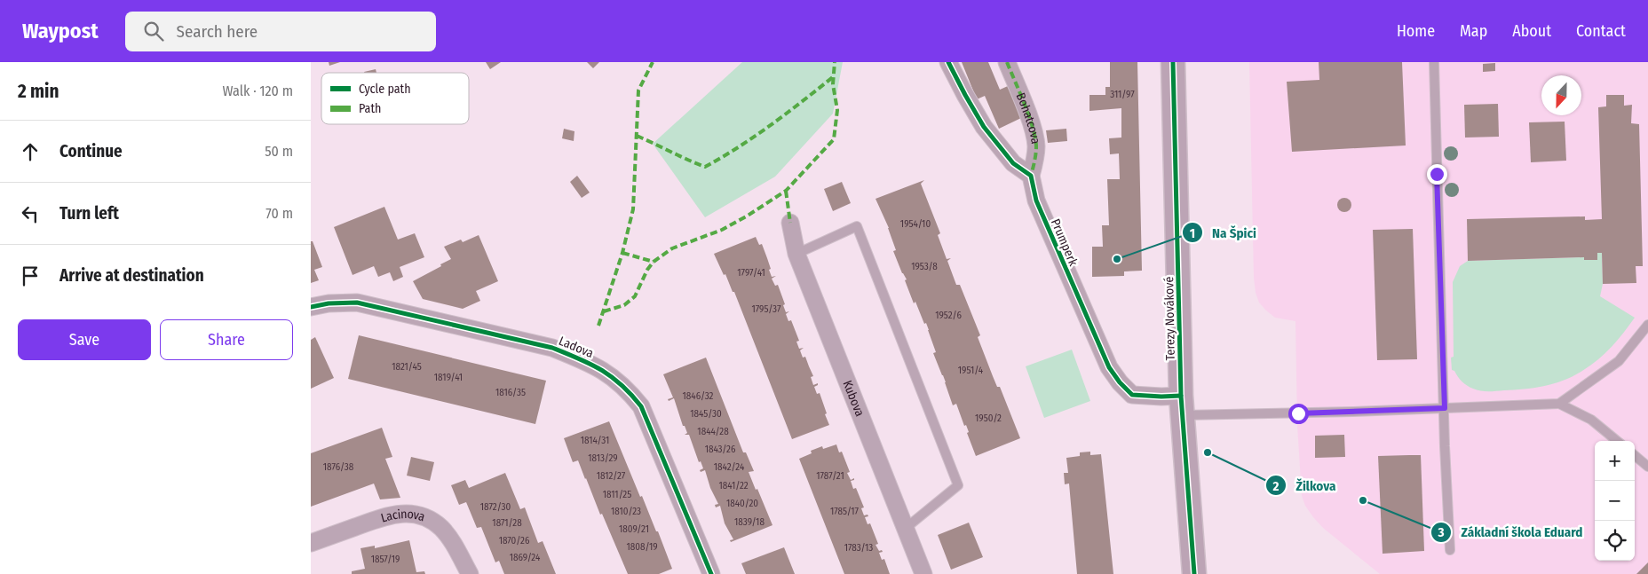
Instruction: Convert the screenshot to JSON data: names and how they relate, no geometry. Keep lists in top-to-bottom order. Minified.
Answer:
{"streets":{"street":["Bohatcova","Prumperk","Terezy Novákové","Ladova","Kubova","Lacinova"]},"crossings":[["Bohatcova","Prumperk"],["Prumperk","Terezy Novákové"]],"places":["Na Špici","Žilkova","Základní škola Eduard"],"house_numbers":["311/97","1954/10","1953/8","1797/41","1795/37","1952/6","1821/45","1951/4","1819/41","1816/35","1846/32","1845/30","1950/2","1844/28","1814/31","1843/26","1813/29","1876/38","1842/24","1812/27","1787/21","1841/22","1811/25","1840/20","1872/30","1810/23","1785/17","1839/18","1871/28","1809/21","1870/26","1808/19","1783/13","1869/24","1857/19"],"legend":["Cycle path","Path"],"north":"bottom","page":{"header":"Waypost","search":"Search here","nav":["Home","Map","About","Contact"],"heading":["2 min","Walk · 120 m"],"list":[["Continue","50 m"],["Turn left","70 m"],"Arrive at destination"],"buttons":["Save","Share"],"map_buttons":["+","−"]}}
